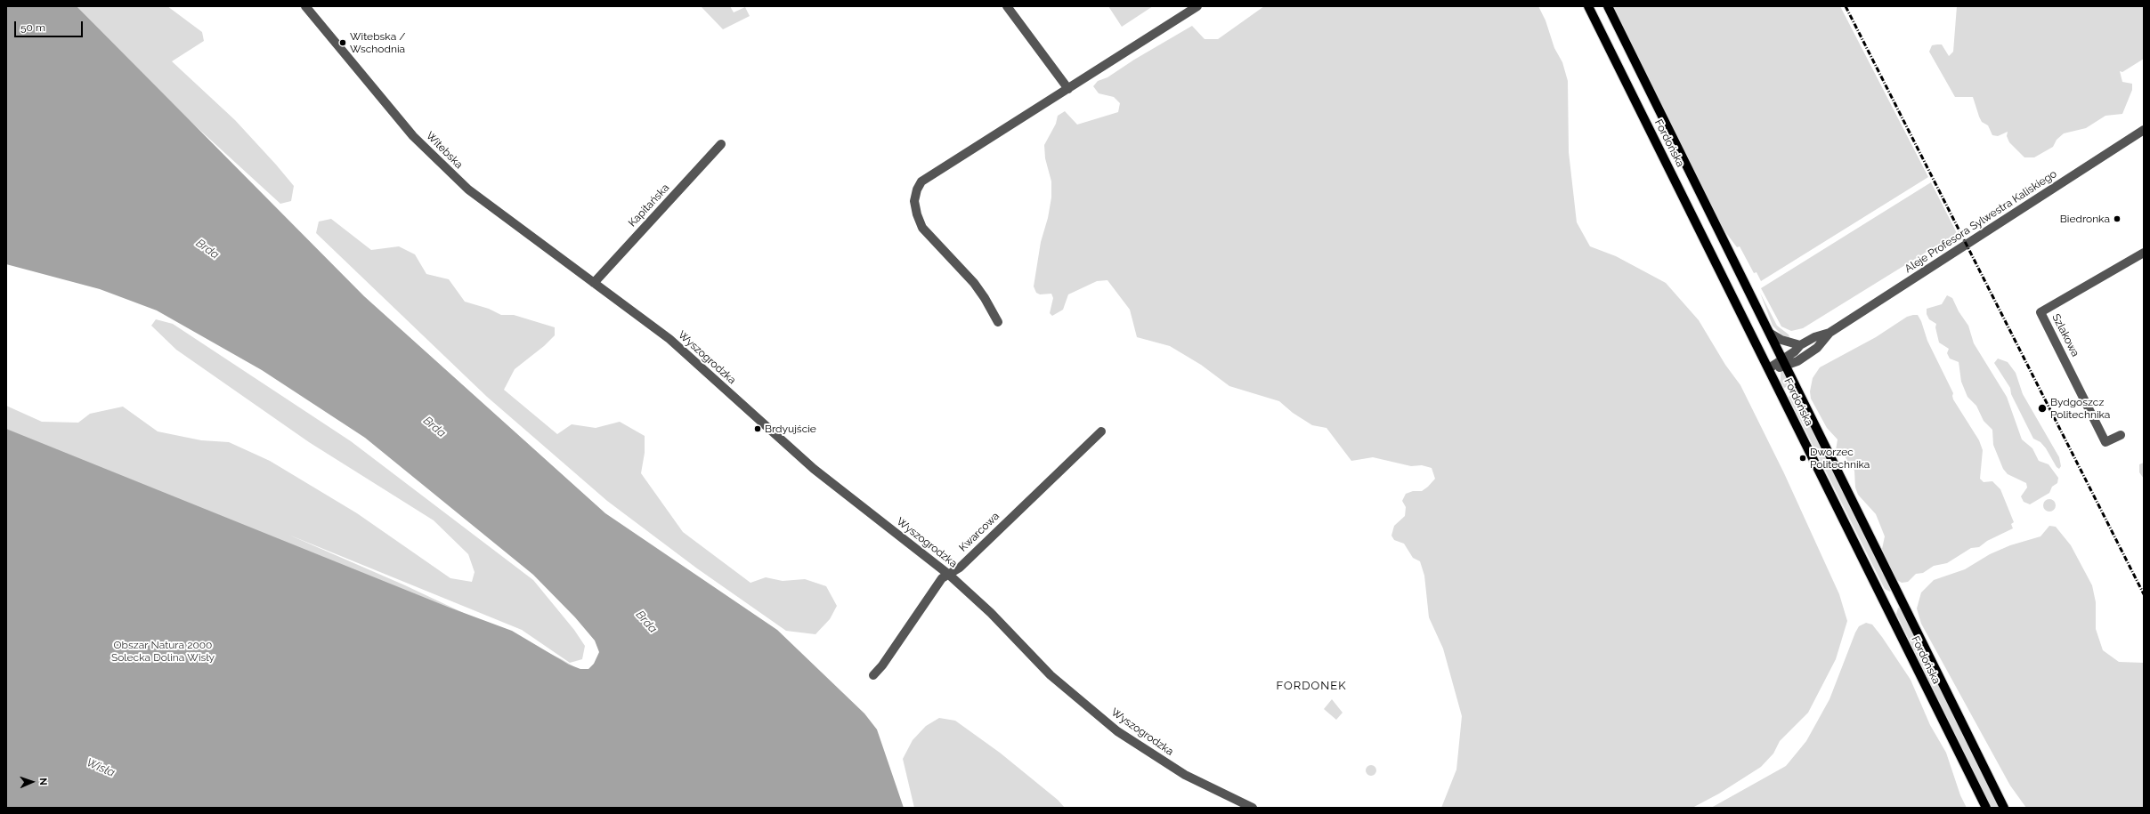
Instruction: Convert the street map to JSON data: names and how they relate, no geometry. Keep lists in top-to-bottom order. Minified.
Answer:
{"streets":{"main road":["Fordońska"],"street":["Witebska","Kapitańska","Aleje Profesora Sylwestra Kaliskiego","Szlakowa","Wyszogrodzka","Kwarcowa"]},"crossings":[["Fordońska","Aleje Profesora Sylwestra Kaliskiego"],["Witebska","Kapitańska"],["Witebska","Wyszogrodzka"],["Kapitańska","Wyszogrodzka"],["Wyszogrodzka","Kwarcowa"]],"districts":["FORDONEK"],"water":["Brda","Wisła"],"parks":["Obszar Natura 2000 Solecka Dolina Wisły"],"places":["Witebska / Wschodnia","Biedronka","Bydgoszcz Politechnika","Brdyujście","Dworzec Politechnika"],"scale_bar":"50 m","north":"right"}
